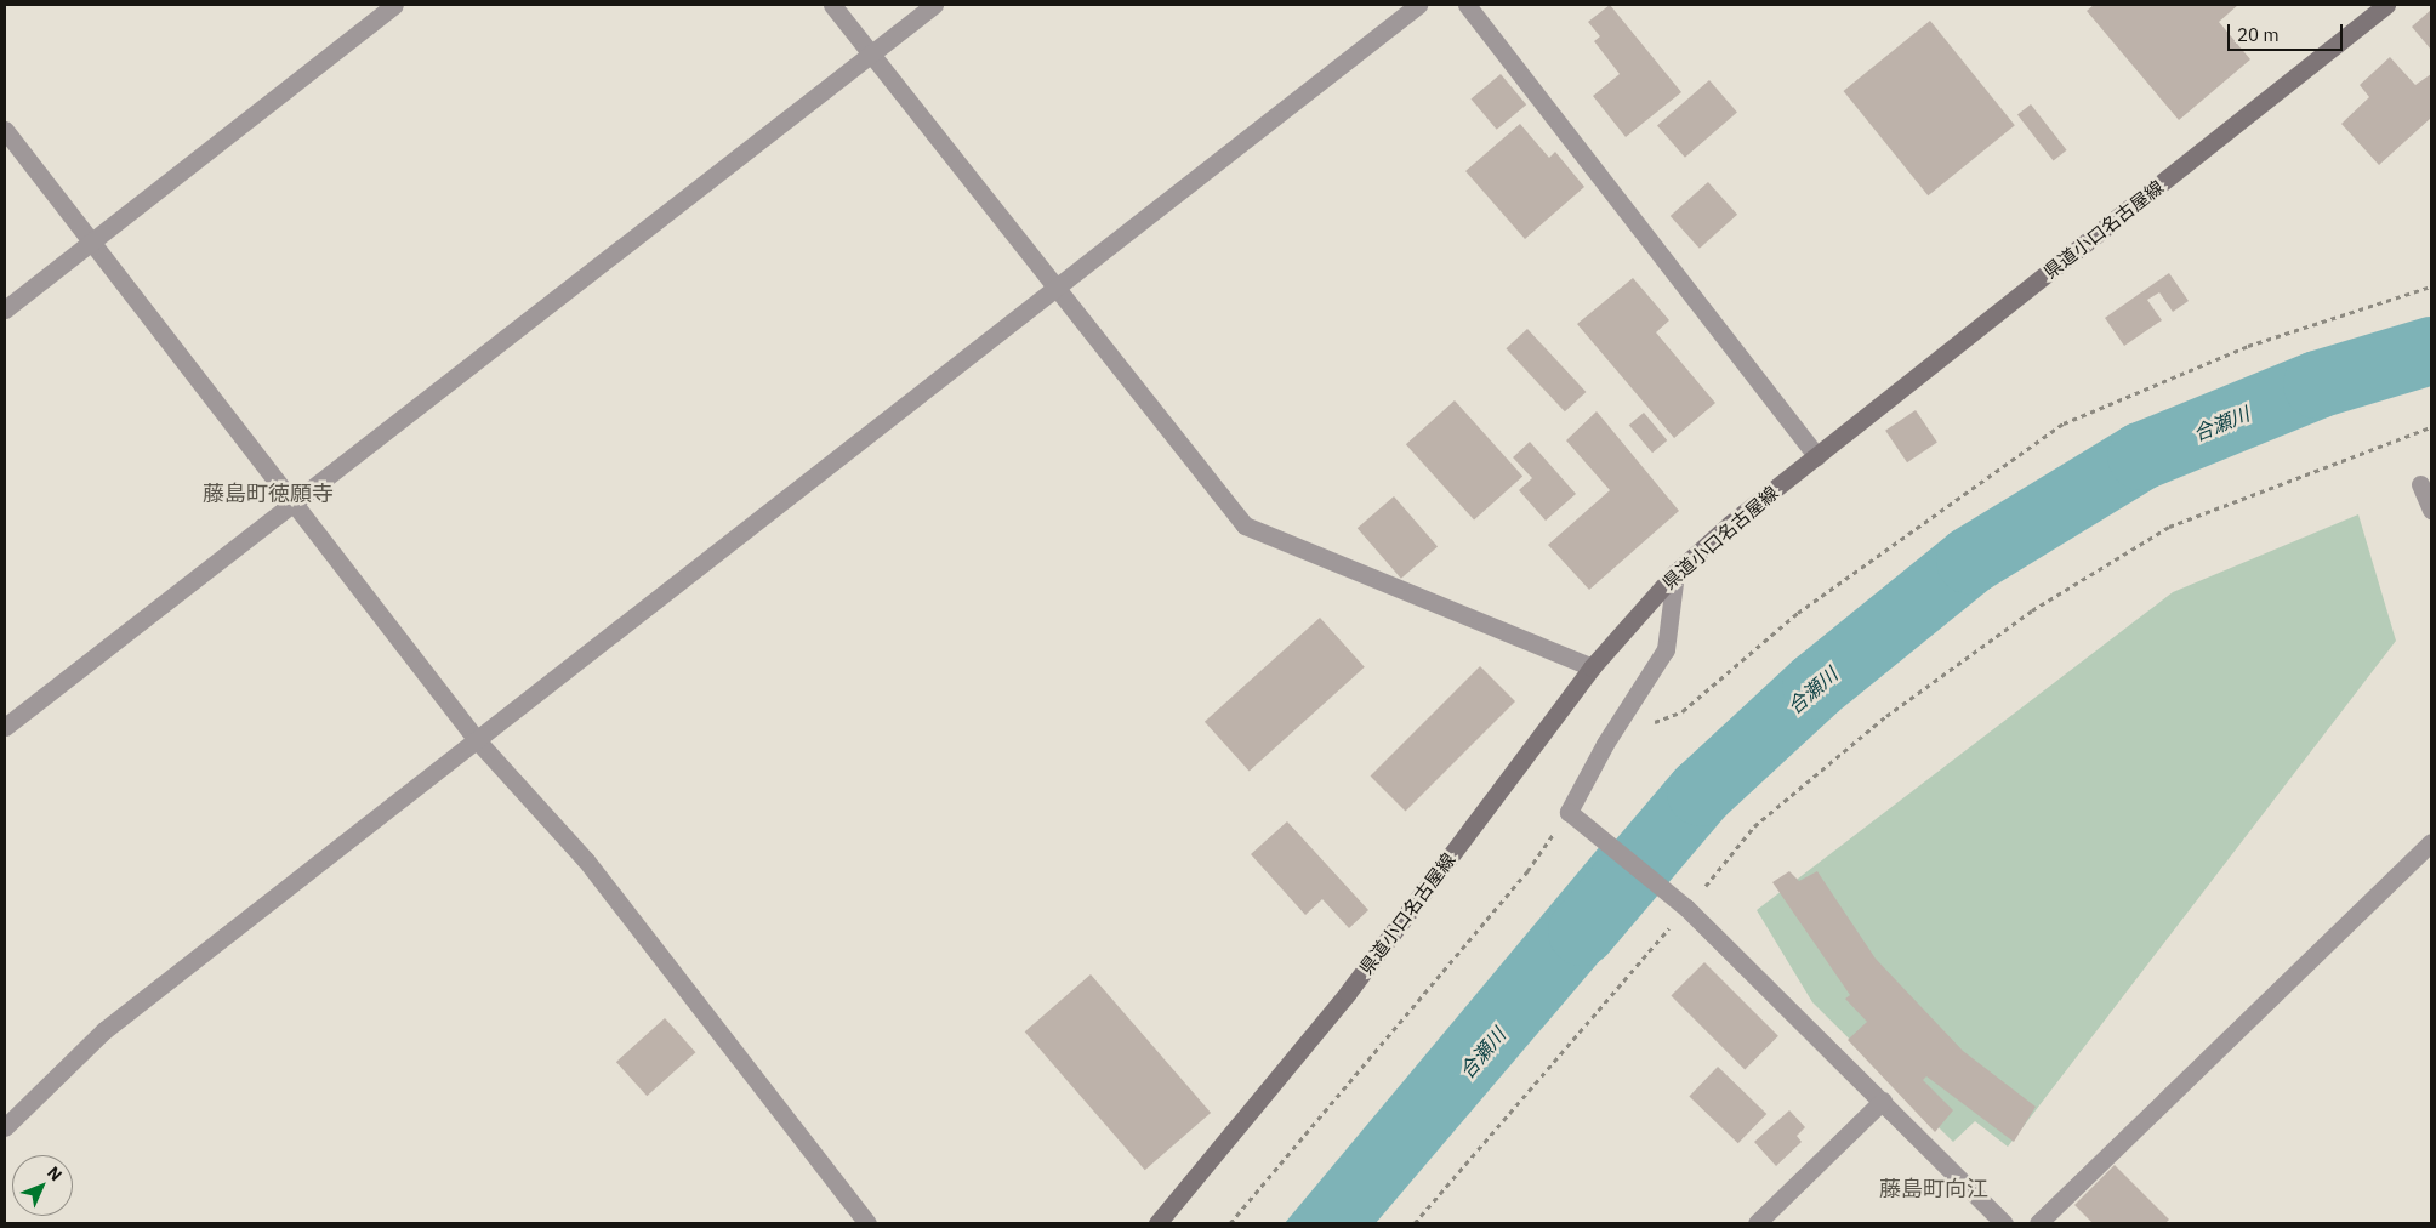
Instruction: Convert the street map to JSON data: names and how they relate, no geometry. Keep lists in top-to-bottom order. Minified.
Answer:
{"streets":{"main road":["県道小口名古屋線"]},"districts":["藤島町徳願寺","藤島町向江"],"water":["合瀬川"],"scale_bar":"20 m","north":"top right"}
